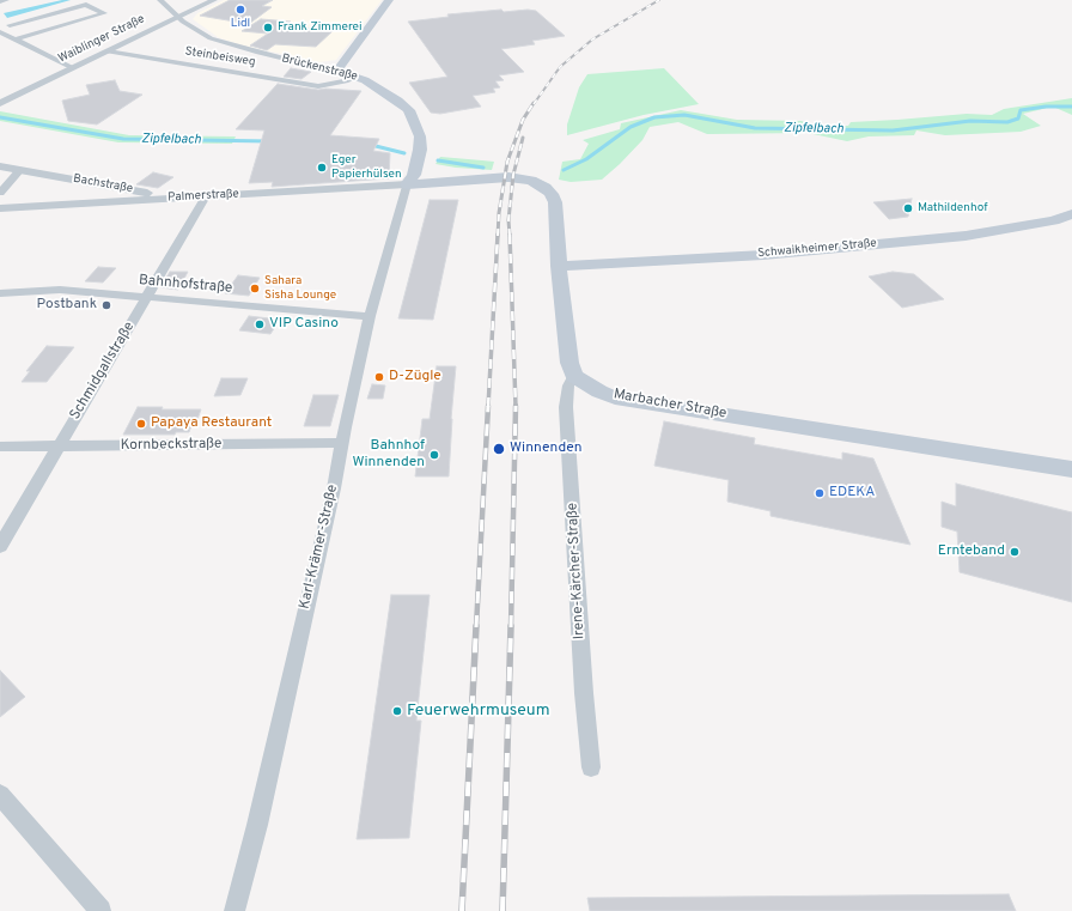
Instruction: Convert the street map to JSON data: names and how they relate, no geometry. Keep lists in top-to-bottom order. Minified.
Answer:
{"streets":{"main road":["Brückenstraße","Schwaikheimer Straße","Marbacher Straße"],"street":["Waiblinger Straße","Steinbeisweg","Bachstraße","Palmerstraße","Bahnhofstraße","Schmidgallstraße","Kornbeckstraße","Karl-Krämer-Straße","Irene-Kärcher-Straße"]},"crossings":[["Waiblinger Straße","Steinbeisweg"],["Waiblinger Straße","Brückenstraße"],["Steinbeisweg","Brückenstraße"],["Brückenstraße","Palmerstraße"],["Brückenstraße","Karl-Krämer-Straße"],["Bachstraße","Palmerstraße"],["Bachstraße","Schmidgallstraße"],["Palmerstraße","Schmidgallstraße"],["Palmerstraße","Karl-Krämer-Straße"],["Bahnhofstraße","Schmidgallstraße"],["Bahnhofstraße","Karl-Krämer-Straße"],["Schmidgallstraße","Kornbeckstraße"],["Marbacher Straße","Irene-Kärcher-Straße"],["Kornbeckstraße","Karl-Krämer-Straße"]],"water":["Zipfelbach"],"places":["Lidl","Frank Zimmerei","Eger Papierhülsen","Mathildenhof","Sahara Sisha Lounge","Postbank","VIP Casino","D-Zügle","Papaya Restaurant","Winnenden","Bahnhof Winnenden","EDEKA","Ernteband","Feuerwehrmuseum"]}
